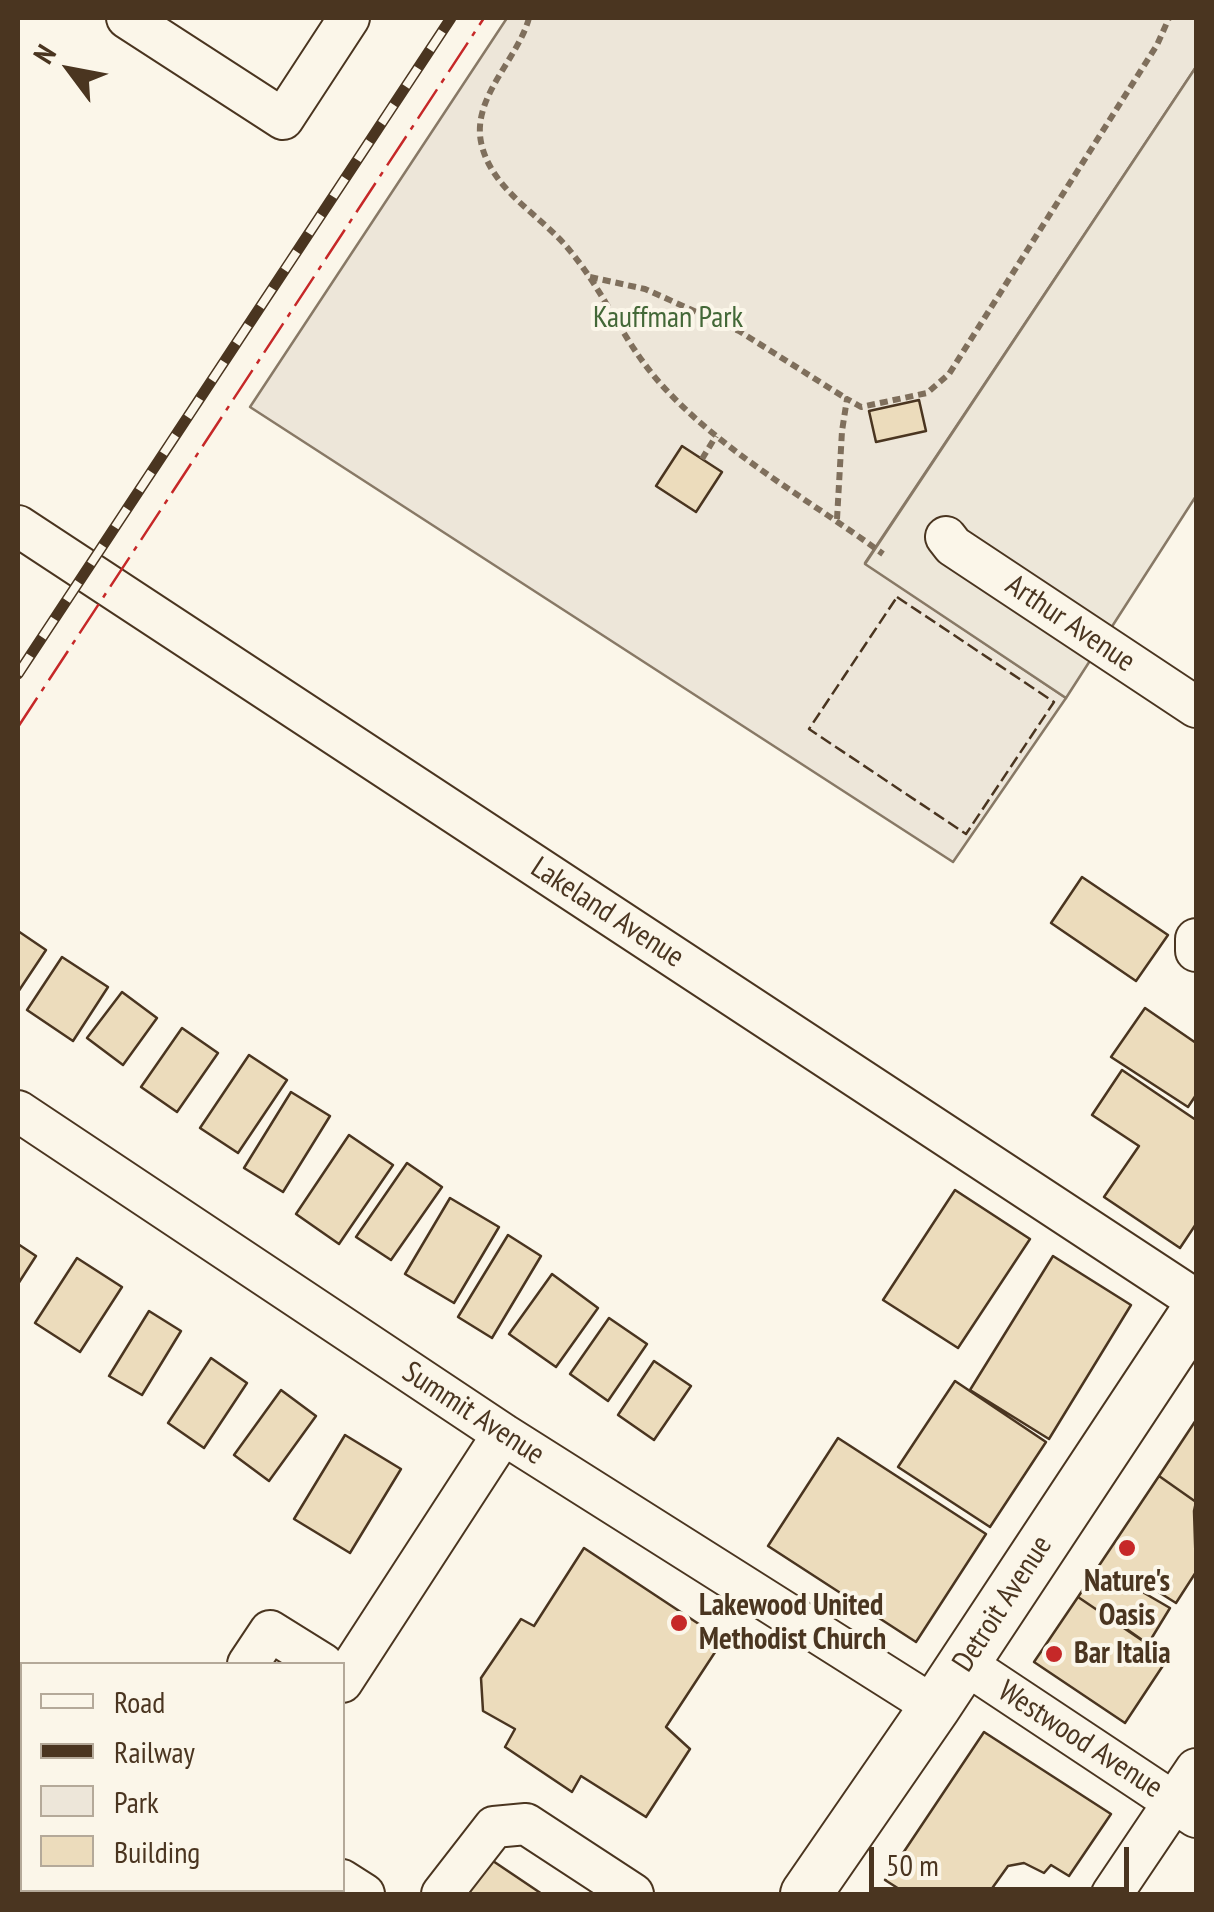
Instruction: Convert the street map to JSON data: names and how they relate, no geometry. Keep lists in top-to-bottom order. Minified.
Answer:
{"streets":{"main road":["Detroit Avenue"],"street":["Arthur Avenue","Lakeland Avenue","Summit Avenue","Westwood Avenue"]},"crossings":[["Summit Avenue","Detroit Avenue"],["Detroit Avenue","Westwood Avenue"]],"parks":["Kauffman Park"],"places":["Nature's Oasis","Lakewood United Methodist Church","Bar Italia"],"legend":["Road","Railway","Park","Building"],"scale_bar":"50 m","north":"top left"}
